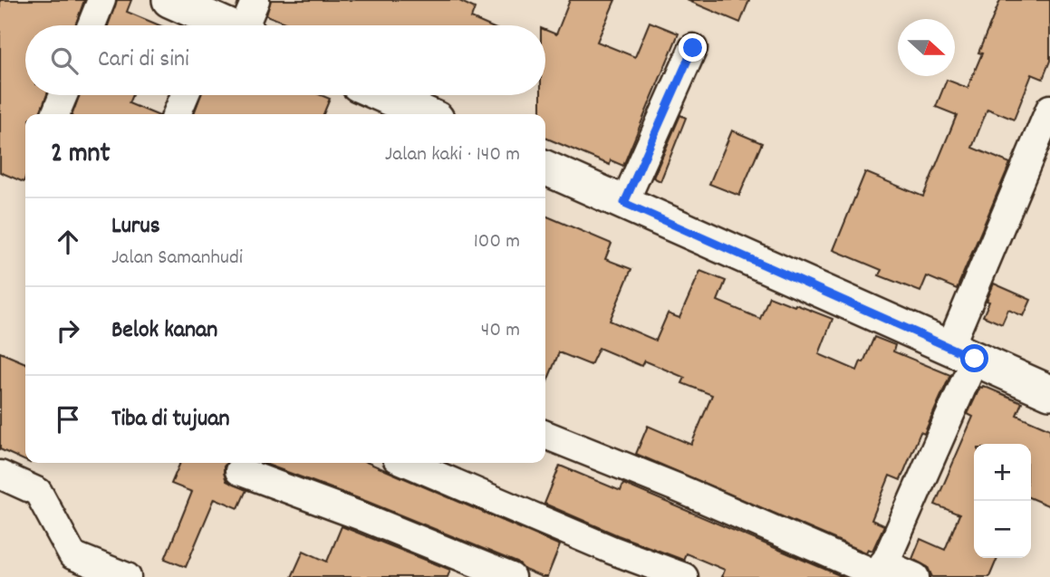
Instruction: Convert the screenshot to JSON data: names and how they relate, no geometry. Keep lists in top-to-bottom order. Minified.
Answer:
{"north":"right","page":{"search":"Cari di sini","heading":["2 mnt","Jalan kaki · 140 m"],"list":[["Lurus","Jalan Samanhudi","100 m"],["Belok kanan","40 m"],"Tiba di tujuan"],"map_buttons":["+","−"]}}
